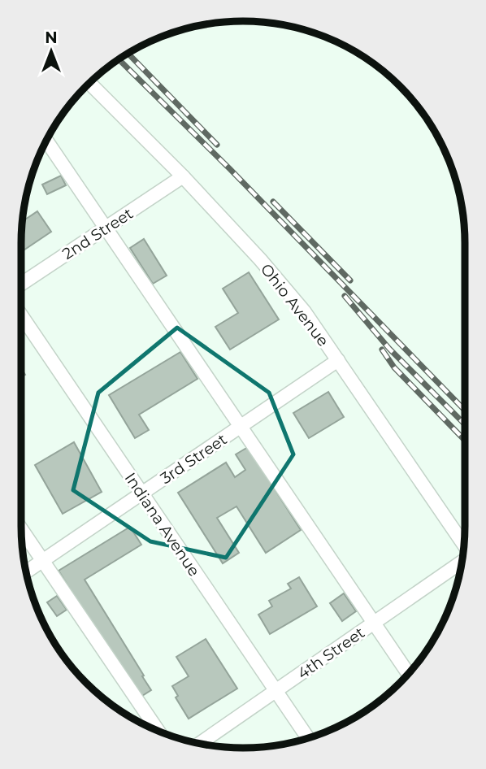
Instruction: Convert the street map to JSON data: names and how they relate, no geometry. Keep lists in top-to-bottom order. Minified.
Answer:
{"streets":{"street":["2nd Street","Ohio Avenue","3rd Street","Indiana Avenue","4th Street"]},"crossings":[["2nd Street","Ohio Avenue"],["Ohio Avenue","3rd Street"],["3rd Street","Indiana Avenue"],["Indiana Avenue","4th Street"]],"north":"top"}
